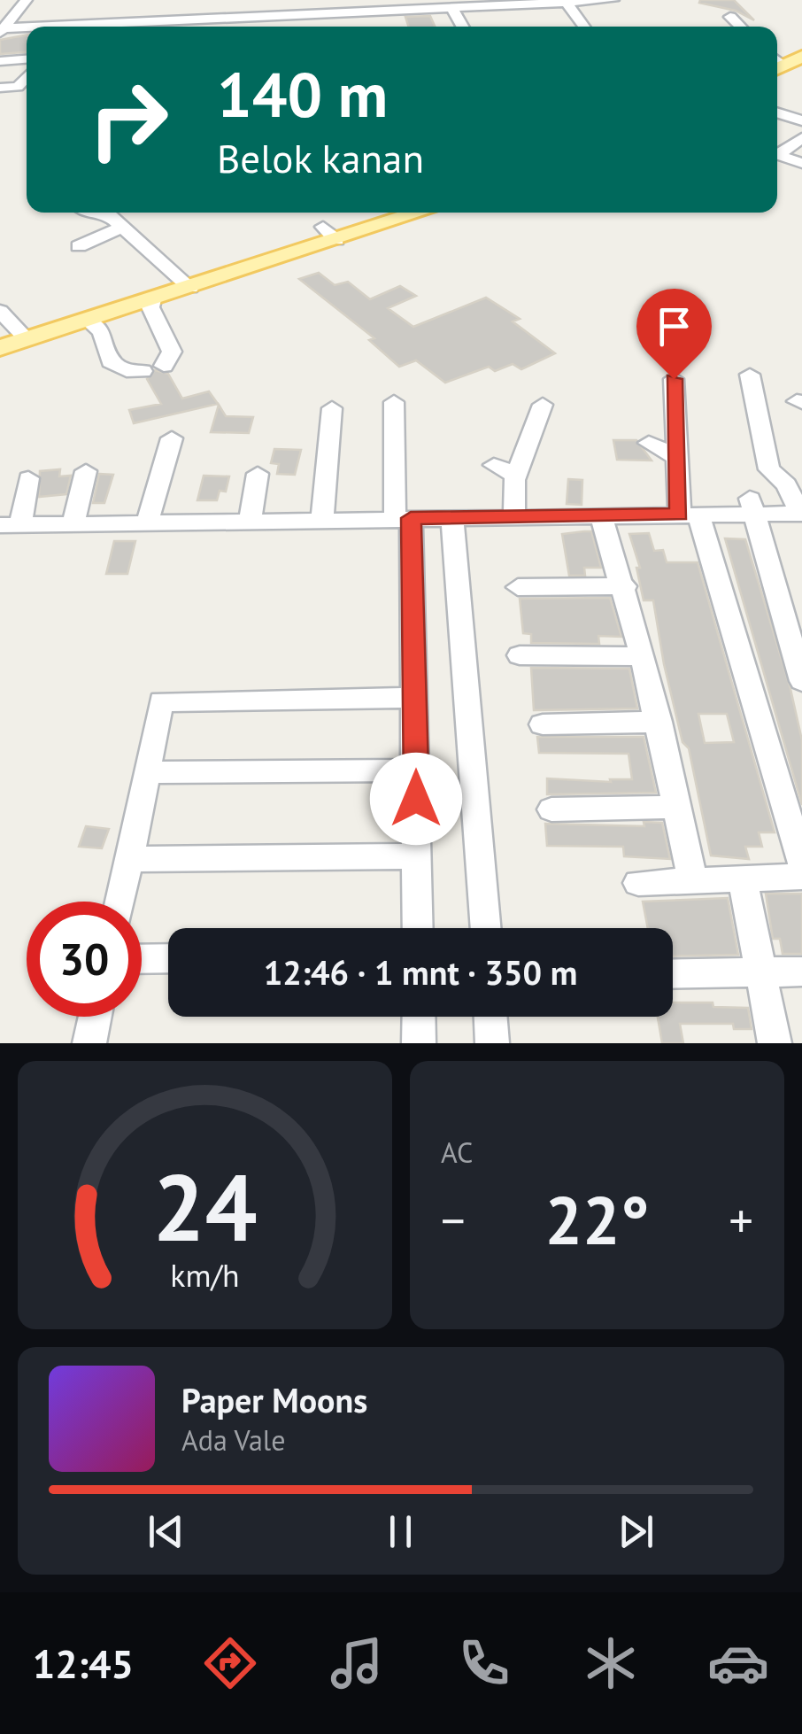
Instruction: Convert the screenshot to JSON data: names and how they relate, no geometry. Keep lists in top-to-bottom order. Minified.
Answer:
{"page":{"turn":["140 m","Belok kanan"],"limit":"30","trip":"12:46 · 1 mnt · 350 m","tile":"AC","heat":["−","22°","+"],"song":["Paper Moons","Ada Vale"],"tabs":"12:45","gauge":["24","km/h"]}}
